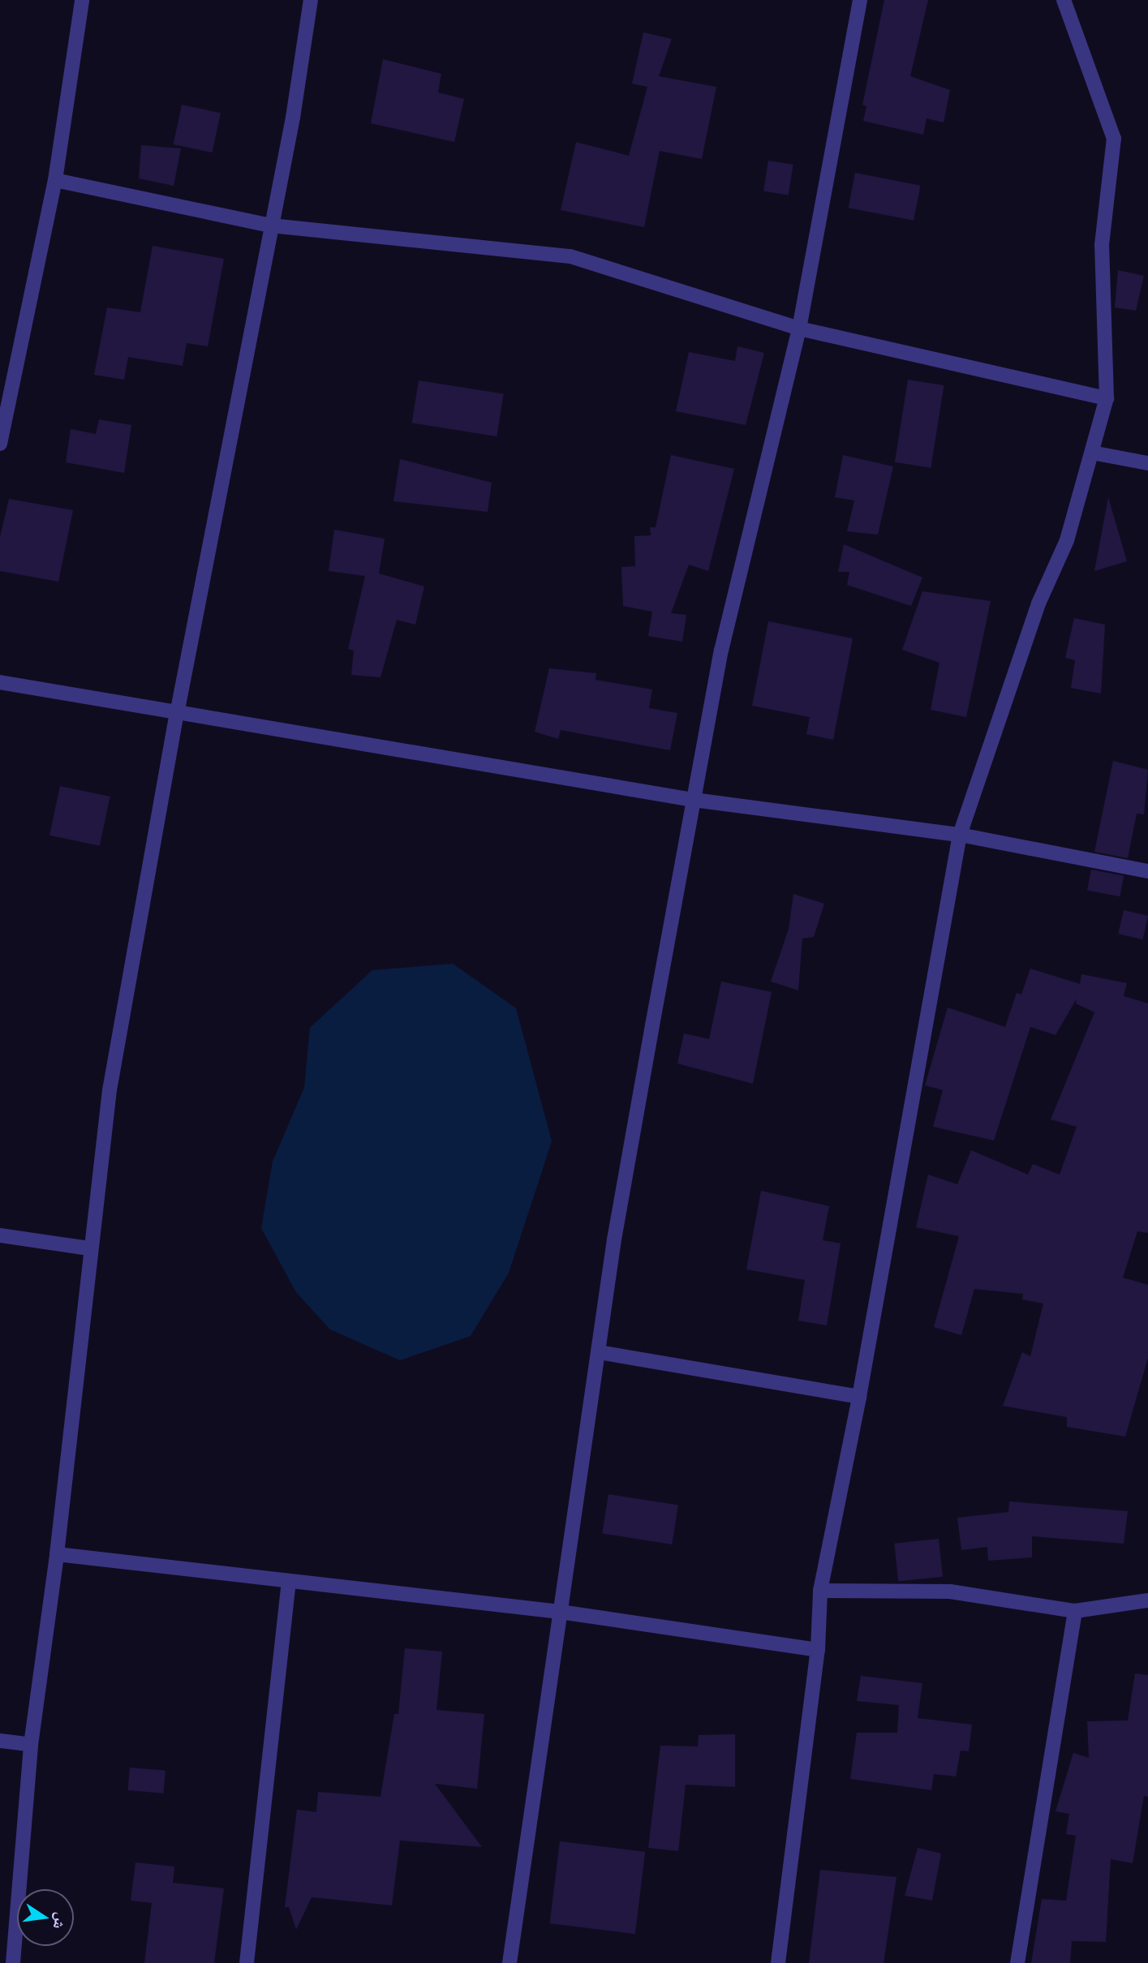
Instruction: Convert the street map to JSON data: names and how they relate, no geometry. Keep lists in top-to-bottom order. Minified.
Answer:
{"north":"right"}
